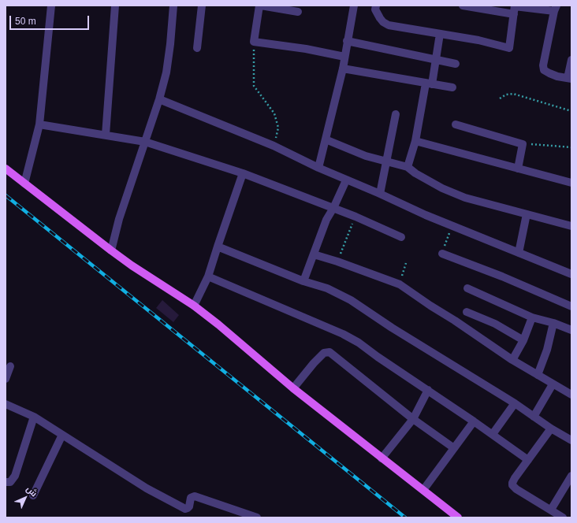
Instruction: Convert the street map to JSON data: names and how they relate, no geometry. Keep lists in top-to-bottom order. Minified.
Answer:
{"scale_bar":"50 m","north":"top right"}
